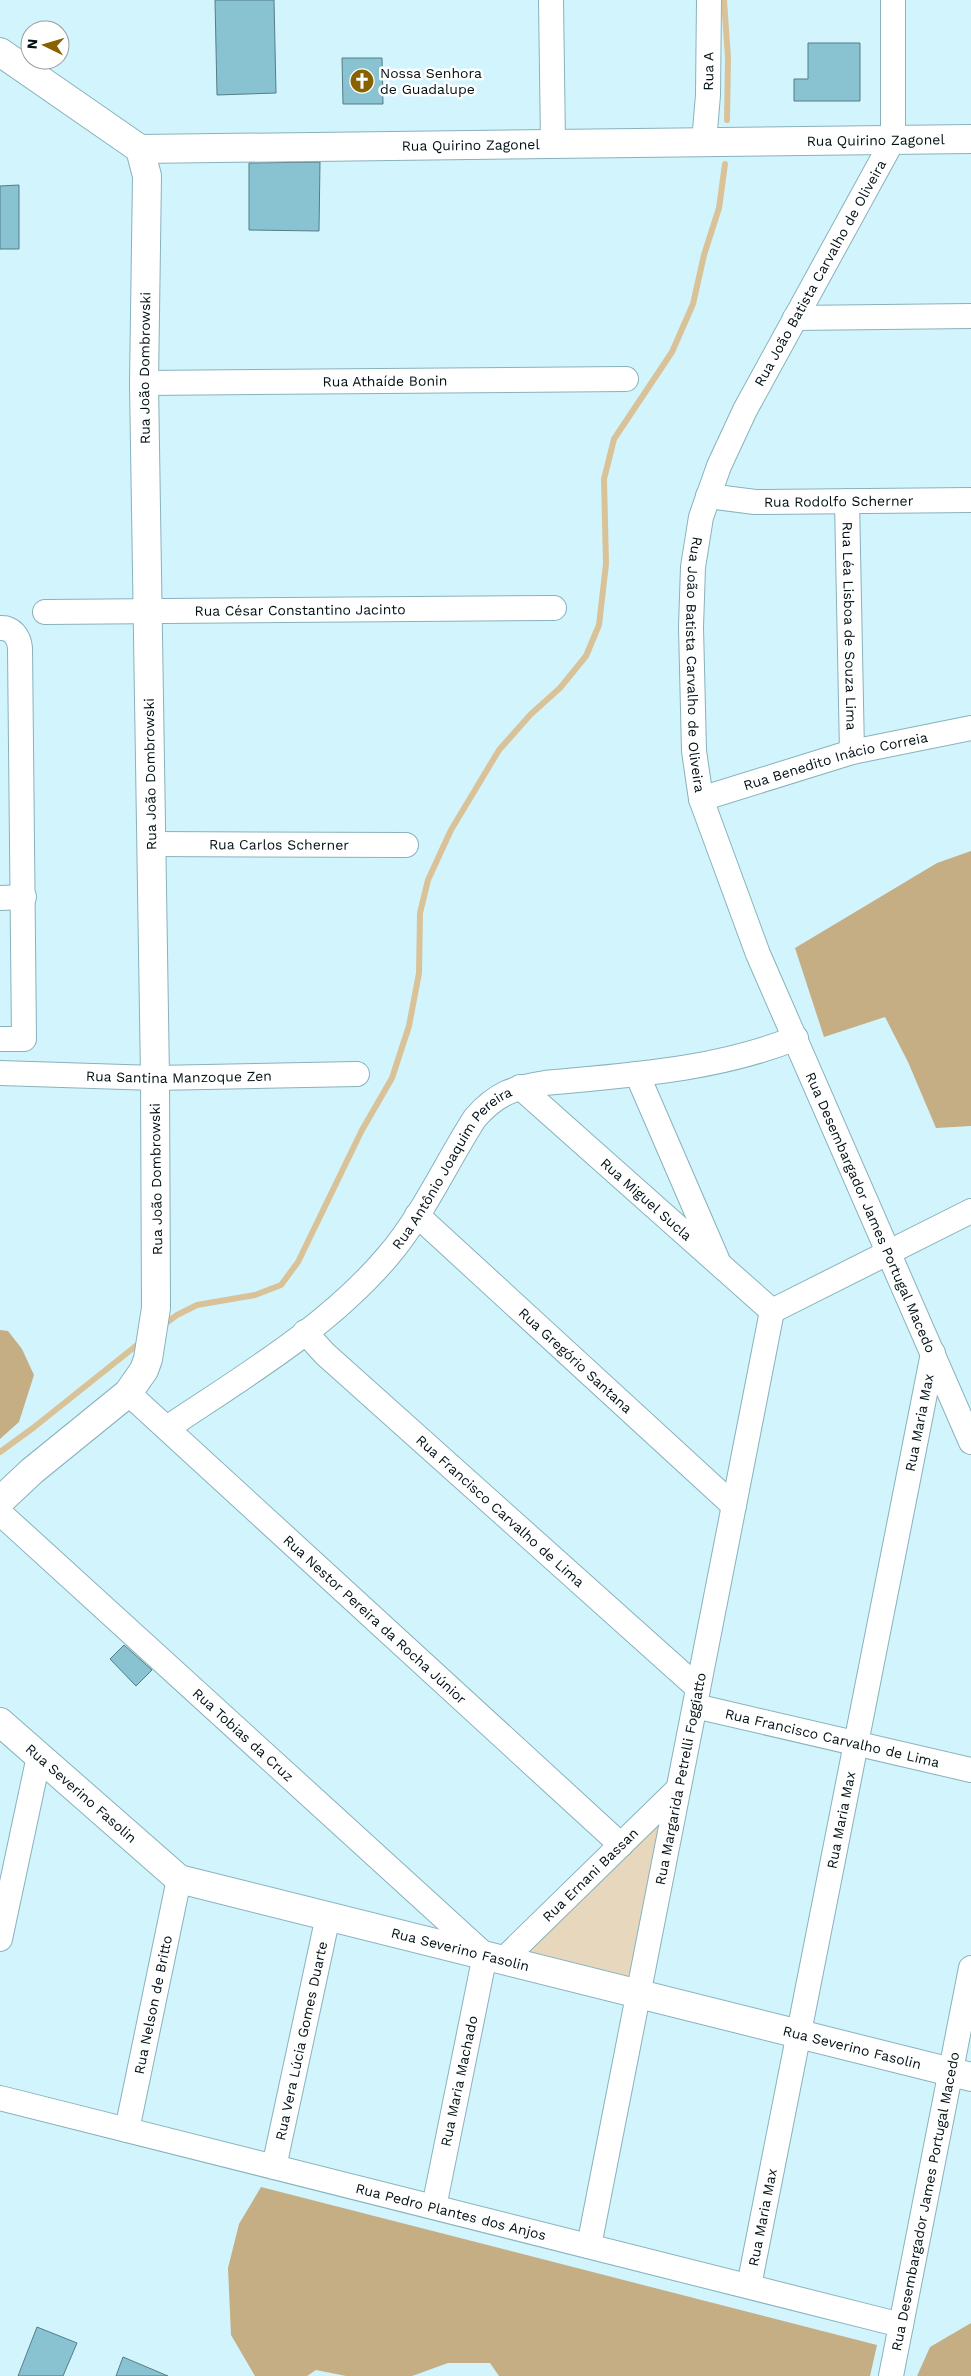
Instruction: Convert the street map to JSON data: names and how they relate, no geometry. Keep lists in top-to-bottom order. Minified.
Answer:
{"streets":{"street":["Rua A","Rua Quirino Zagonel","Rua João Batista Carvalho de Oliveira","Rua João Dombrowski","Rua Athaíde Bonin","Rua Rodolfo Scherner","Rua César Constantino Jacinto","Rua Léa Lisboa de Souza Lima","Rua Benedito Inácio Correia","Rua Carlos Scherner","Rua Santina Manzoque Zen","Rua Antônio Joaquim Pereira","Rua Miguel Sucla","Rua Desembargador James Portugal Macedo","Rua Gregório Santana","Rua Maria Max","Rua Francisco Carvalho de Lima","Rua Nestor Pereira da Rocha Júnior","Rua Tobias da Cruz","Rua Margarida Petrelli Foggiatto","Rua Severino Fasolin","Rua Ernani Bassan","Rua Nelson de Britto","Rua Vera Lúcia Gomes Duarte","Rua Maria Machado","Rua Pedro Plantes dos Anjos"]},"crossings":[["Rua A","Rua Quirino Zagonel"],["Rua Quirino Zagonel","Rua João Batista Carvalho de Oliveira"],["Rua Quirino Zagonel","Rua João Dombrowski"],["Rua João Batista Carvalho de Oliveira","Rua Rodolfo Scherner"],["Rua João Batista Carvalho de Oliveira","Rua Benedito Inácio Correia"],["Rua João Batista Carvalho de Oliveira","Rua Antônio Joaquim Pereira"],["Rua João Batista Carvalho de Oliveira","Rua Desembargador James Portugal Macedo"],["Rua João Dombrowski","Rua Athaíde Bonin"],["Rua João Dombrowski","Rua César Constantino Jacinto"],["Rua João Dombrowski","Rua Carlos Scherner"],["Rua João Dombrowski","Rua Santina Manzoque Zen"],["Rua João Dombrowski","Rua Nestor Pereira da Rocha Júnior"],["Rua Rodolfo Scherner","Rua Léa Lisboa de Souza Lima"],["Rua Léa Lisboa de Souza Lima","Rua Benedito Inácio Correia"],["Rua Antônio Joaquim Pereira","Rua Miguel Sucla"],["Rua Antônio Joaquim Pereira","Rua Desembargador James Portugal Macedo"],["Rua Antônio Joaquim Pereira","Rua Gregório Santana"],["Rua Antônio Joaquim Pereira","Rua Francisco Carvalho de Lima"],["Rua Antônio Joaquim Pereira","Rua Nestor Pereira da Rocha Júnior"],["Rua Miguel Sucla","Rua Margarida Petrelli Foggiatto"],["Rua Desembargador James Portugal Macedo","Rua Maria Max"],["Rua Desembargador James Portugal Macedo","Rua Severino Fasolin"],["Rua Desembargador James Portugal Macedo","Rua Pedro Plantes dos Anjos"],["Rua Gregório Santana","Rua Margarida Petrelli Foggiatto"],["Rua Maria Max","Rua Francisco Carvalho de Lima"],["Rua Maria Max","Rua Severino Fasolin"],["Rua Maria Max","Rua Pedro Plantes dos Anjos"],["Rua Francisco Carvalho de Lima","Rua Margarida Petrelli Foggiatto"],["Rua Nestor Pereira da Rocha Júnior","Rua Ernani Bassan"],["Rua Tobias da Cruz","Rua Severino Fasolin"],["Rua Tobias da Cruz","Rua Ernani Bassan"],["Rua Tobias da Cruz","Rua Maria Machado"],["Rua Margarida Petrelli Foggiatto","Rua Severino Fasolin"],["Rua Margarida Petrelli Foggiatto","Rua Ernani Bassan"],["Rua Margarida Petrelli Foggiatto","Rua Pedro Plantes dos Anjos"],["Rua Severino Fasolin","Rua Ernani Bassan"],["Rua Severino Fasolin","Rua Nelson de Britto"],["Rua Severino Fasolin","Rua Vera Lúcia Gomes Duarte"],["Rua Severino Fasolin","Rua Maria Machado"],["Rua Ernani Bassan","Rua Maria Machado"],["Rua Nelson de Britto","Rua Pedro Plantes dos Anjos"],["Rua Vera Lúcia Gomes Duarte","Rua Pedro Plantes dos Anjos"],["Rua Maria Machado","Rua Pedro Plantes dos Anjos"]],"places":{"church":["Nossa Senhora de Guadalupe"]},"north":"left"}
